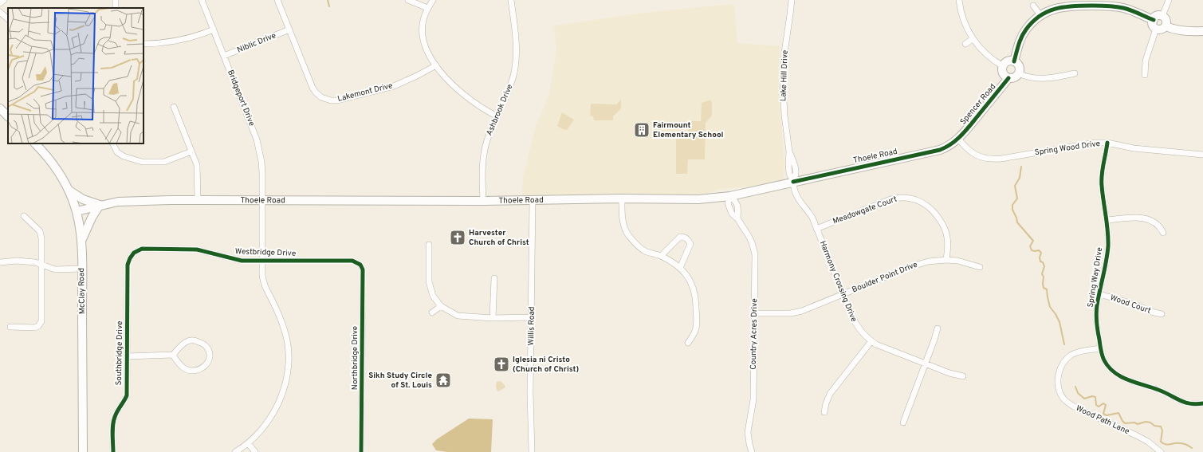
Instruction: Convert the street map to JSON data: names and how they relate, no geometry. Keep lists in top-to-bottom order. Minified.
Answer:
{"streets":{"main road":["Spencer Road","Thoele Road","McClay Road"],"street":["Niblic Drive","Lake Hill Drive","Lakemont Drive","Bridgeport Drive","Ashbrook Drive","Spring Wood Drive","Meadowgate Court","Westbridge Drive","Boulder Point Drive","Spring Way Drive","Harmony Crossing Drive","Wood Court","Willis Road","Country Acres Drive","Southbridge Drive","Northbridge Drive","Wood Path Lane"]},"crossings":[["Niblic Drive","Lakemont Drive"],["Niblic Drive","Bridgeport Drive"],["Lake Hill Drive","Thoele Road"],["Lake Hill Drive","Harmony Crossing Drive"],["Bridgeport Drive","Thoele Road"],["Bridgeport Drive","Westbridge Drive"],["Spencer Road","Spring Wood Drive"],["Spencer Road","Thoele Road"],["Ashbrook Drive","Thoele Road"],["Spring Wood Drive","Thoele Road"],["Spring Wood Drive","Spring Way Drive"],["Thoele Road","Harmony Crossing Drive"],["Thoele Road","McClay Road"],["Thoele Road","Willis Road"],["Thoele Road","Country Acres Drive"],["Meadowgate Court","Boulder Point Drive"],["Meadowgate Court","Harmony Crossing Drive"],["Westbridge Drive","Southbridge Drive"],["Westbridge Drive","Northbridge Drive"],["Boulder Point Drive","Harmony Crossing Drive"],["Boulder Point Drive","Country Acres Drive"],["Spring Way Drive","Wood Court"],["Spring Way Drive","Wood Path Lane"]],"places":{"building":["Fairmount Elementary School"],"church":["Harvester Church of Christ","Iglesia ni Cristo (Church of Christ)"],"temple":["Sikh Study Circle of St. Louis"]}}
